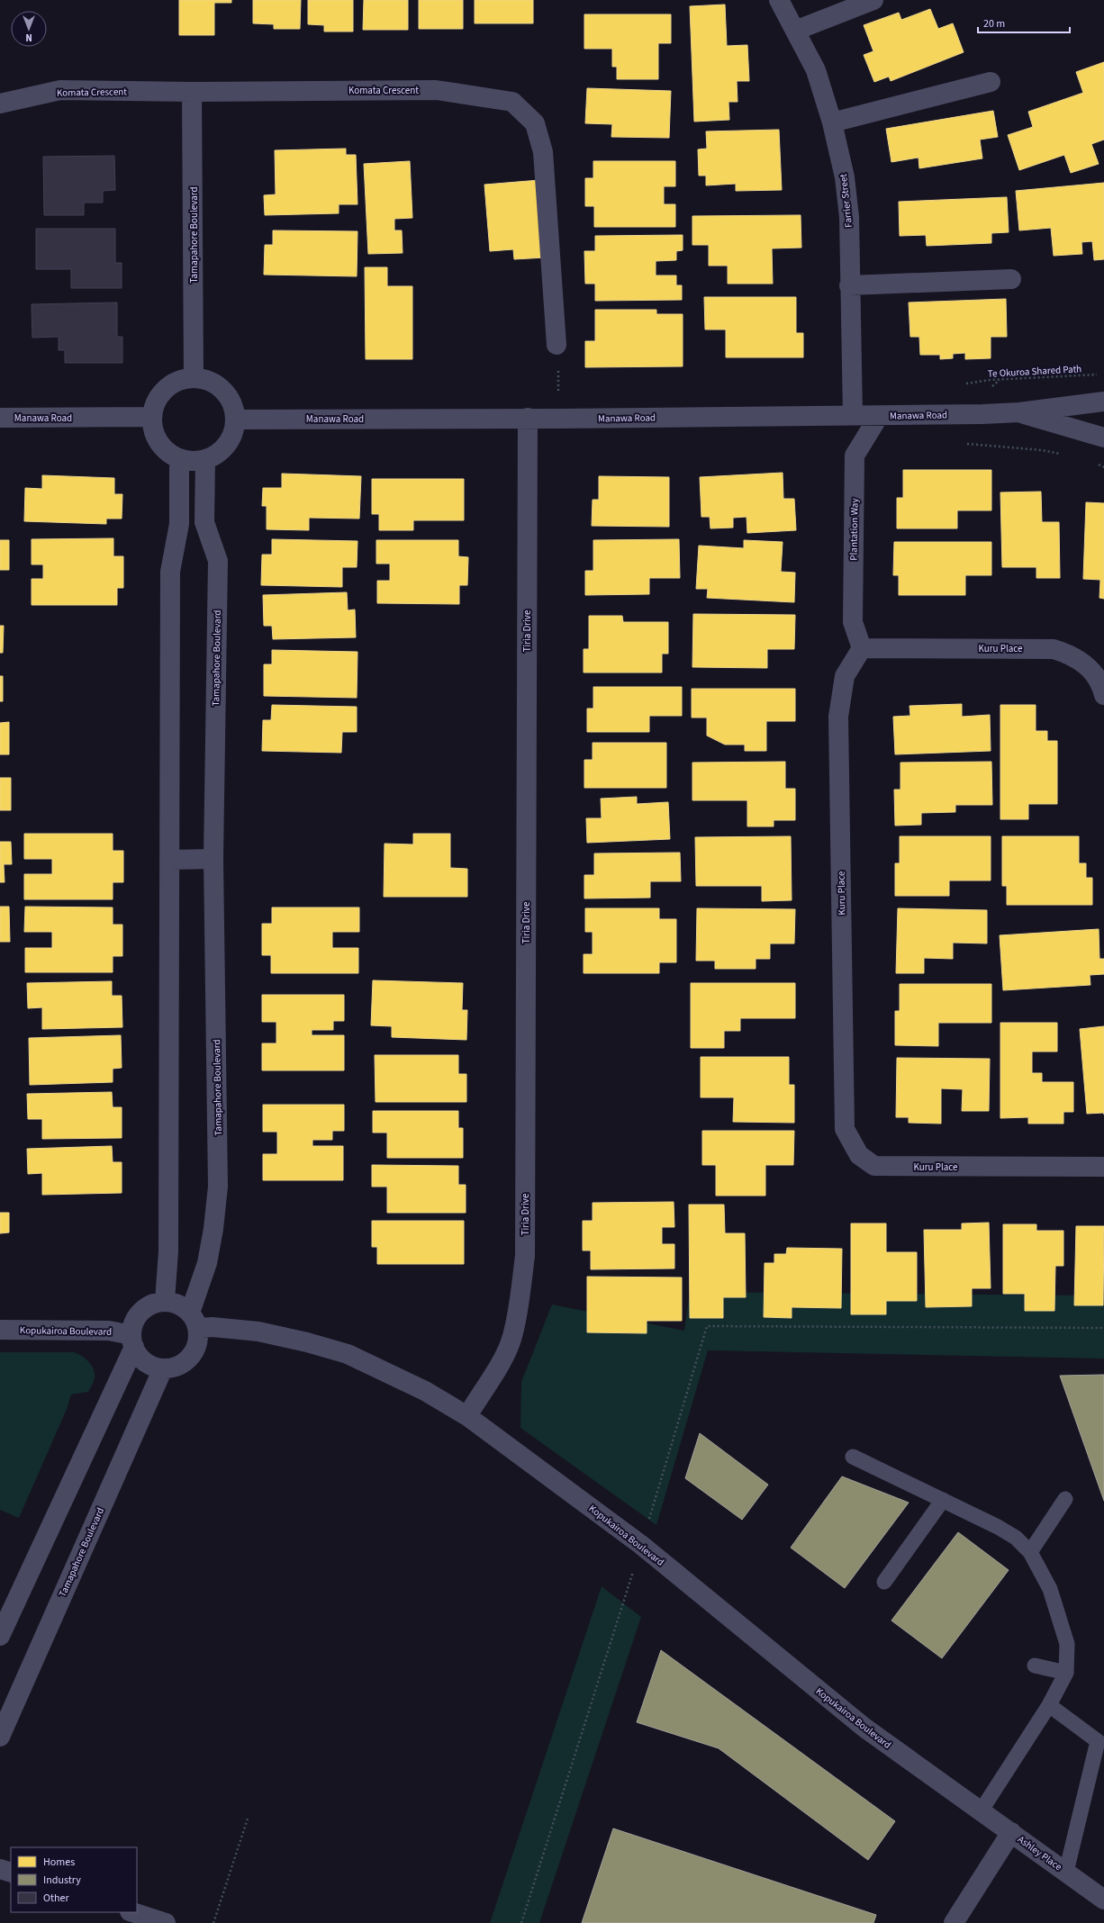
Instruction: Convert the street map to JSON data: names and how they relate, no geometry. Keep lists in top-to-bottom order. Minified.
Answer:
{"streets":{"street":["Komata Crescent","Farrier Street","Tamapahore Boulevard","Manawa Road","Plantation Way","Tiria Drive","Kuru Place","Kopukairoa Boulevard","Ashley Place"],"path":["Te Okuroa Shared Path"]},"crossings":[["Komata Crescent","Tamapahore Boulevard"],["Farrier Street","Manawa Road"],["Tamapahore Boulevard","Manawa Road"],["Tamapahore Boulevard","Kopukairoa Boulevard"],["Manawa Road","Plantation Way"],["Manawa Road","Tiria Drive"],["Plantation Way","Kuru Place"],["Tiria Drive","Kopukairoa Boulevard"],["Kopukairoa Boulevard","Ashley Place"]],"legend":["Homes","Industry","Other"],"scale_bar":"20 m","north":"bottom"}
